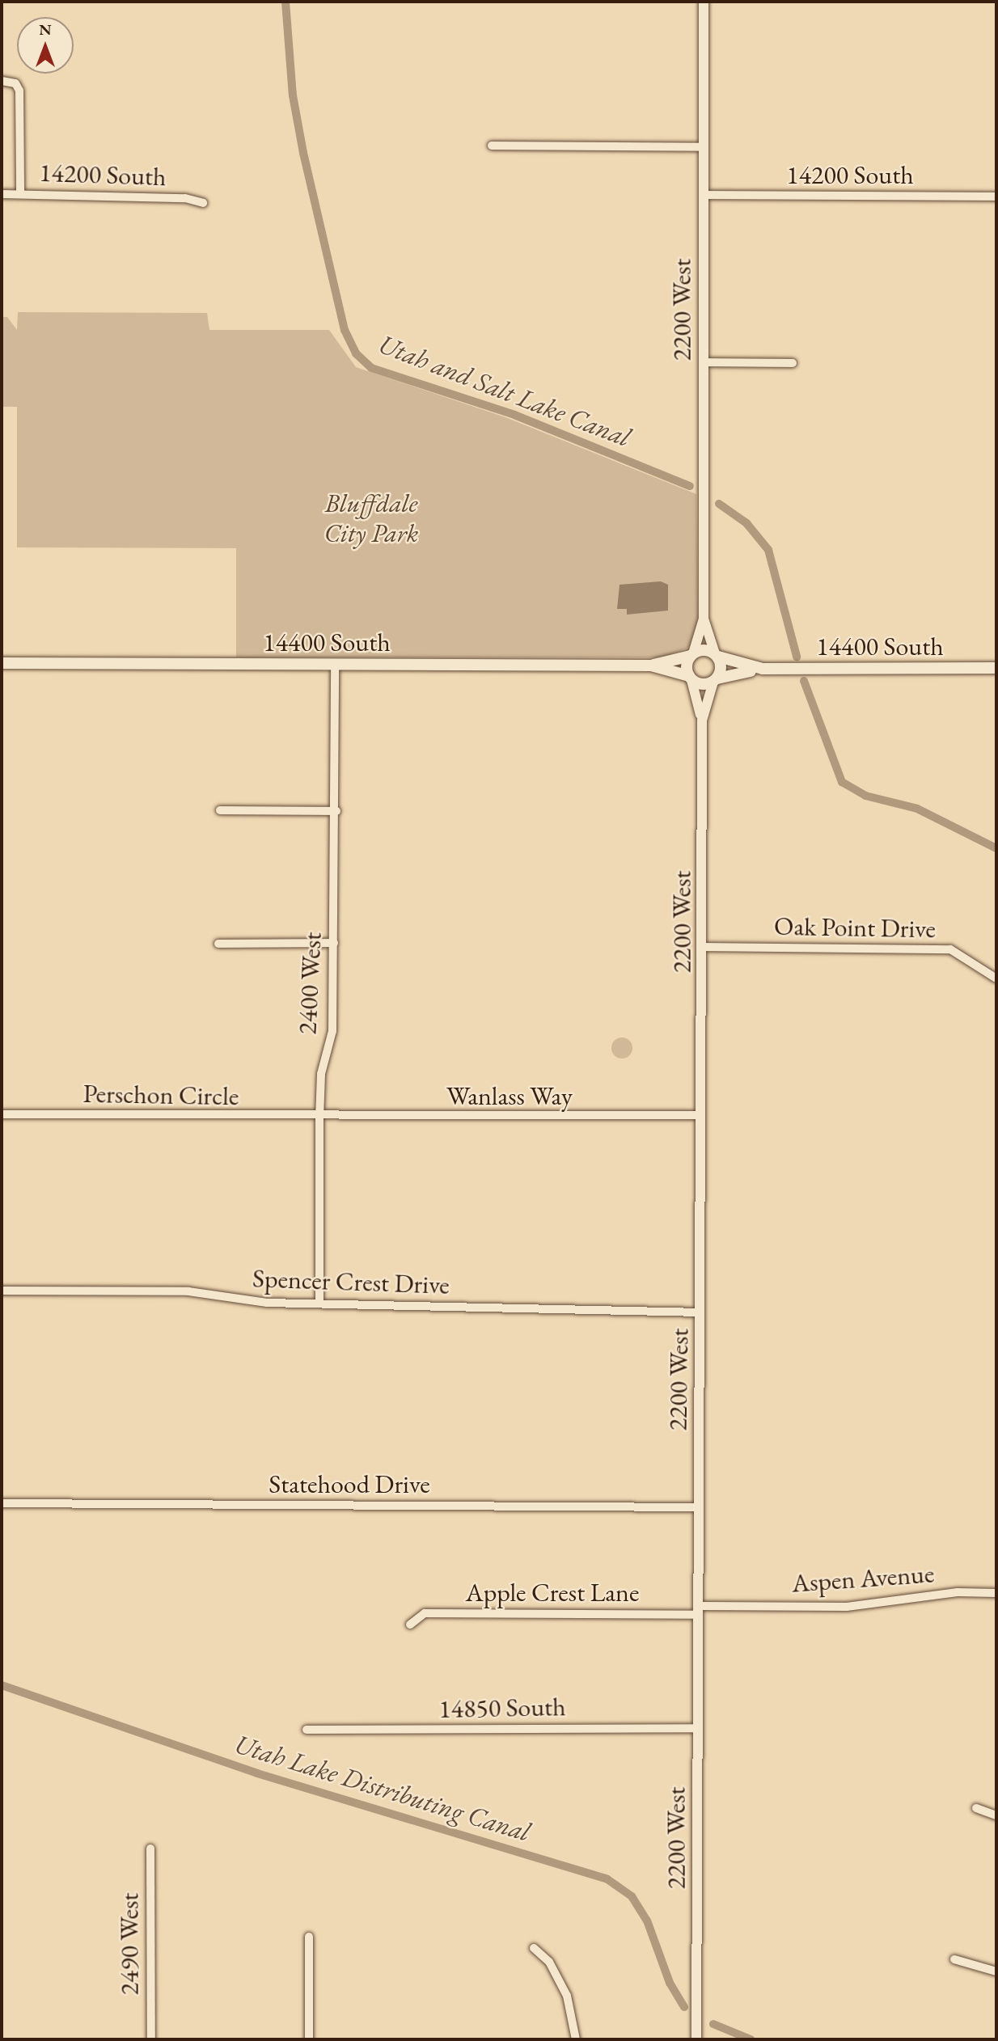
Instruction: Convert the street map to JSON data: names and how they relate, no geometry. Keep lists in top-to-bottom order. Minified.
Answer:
{"streets":{"main road":["14400 South"],"street":["14200 South","2200 West","Oak Point Drive","2400 West","Perschon Circle","Wanlass Way","Spencer Crest Drive","Statehood Drive","Aspen Avenue","Apple Crest Lane","14850 South","2490 West"]},"crossings":[["14200 South","2200 West"],["2200 West","14400 South"],["2200 West","Oak Point Drive"],["2200 West","Wanlass Way"],["2200 West","Spencer Crest Drive"],["2200 West","Statehood Drive"],["2200 West","Aspen Avenue"],["2200 West","Apple Crest Lane"],["2200 West","14850 South"],["14400 South","2400 West"],["2400 West","Perschon Circle"],["2400 West","Wanlass Way"],["2400 West","Spencer Crest Drive"],["Perschon Circle","Wanlass Way"],["Aspen Avenue","Apple Crest Lane"]],"water":["Utah and Salt Lake Canal","Utah Lake Distributing Canal"],"parks":["Bluffdale City Park"],"north":"top"}
